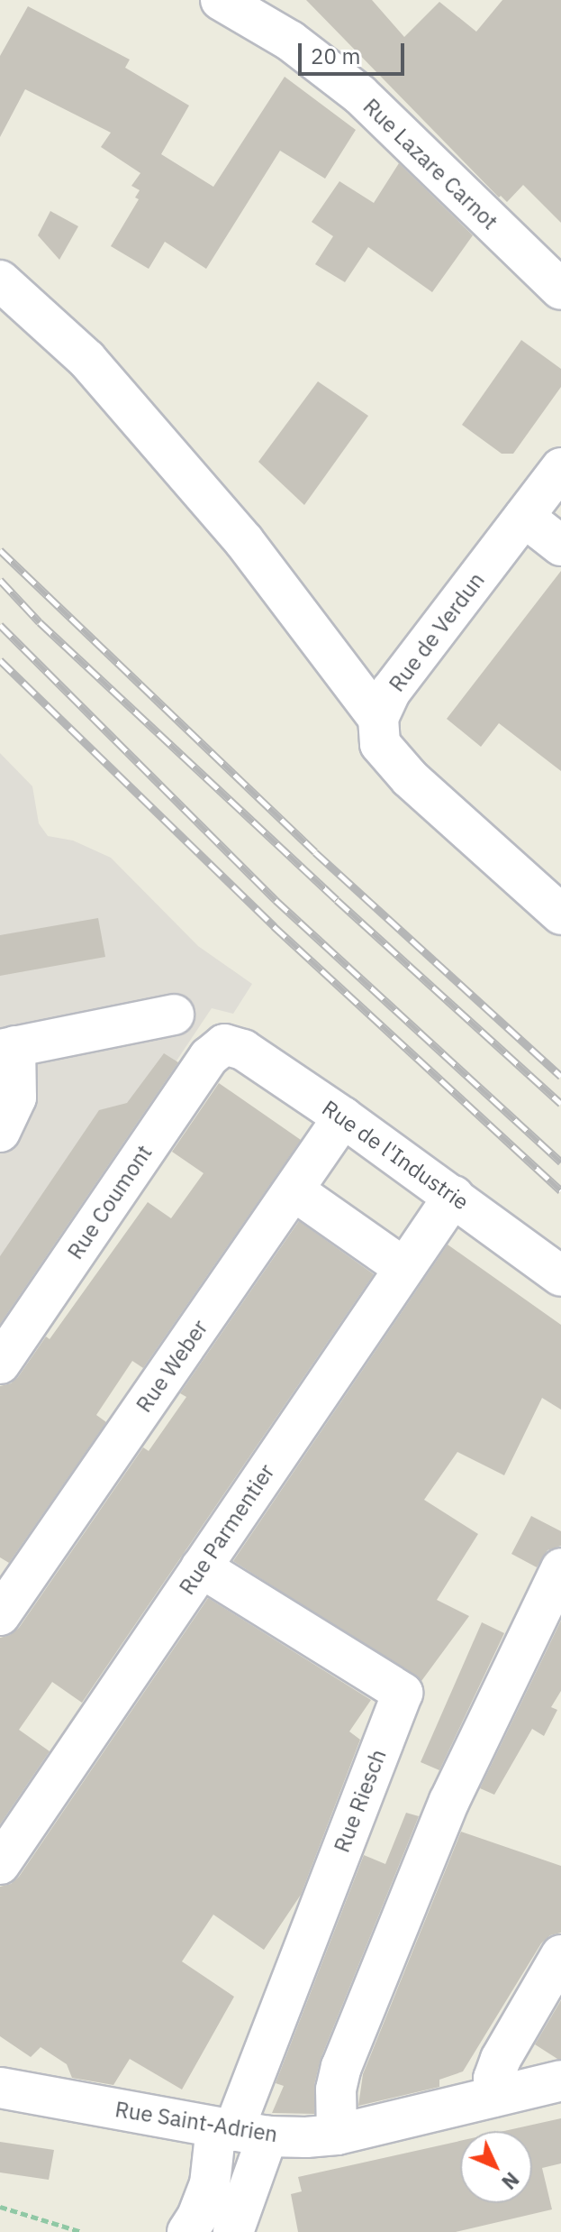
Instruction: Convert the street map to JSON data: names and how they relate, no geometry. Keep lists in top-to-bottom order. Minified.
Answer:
{"streets":{"street":["Rue Lazare Carnot","Rue de Verdun","Rue de l'Industrie","Rue Coumont","Rue Weber","Rue Parmentier","Rue Riesch","Rue Saint-Adrien"]},"crossings":[["Rue de l'Industrie","Rue Coumont"],["Rue de l'Industrie","Rue Weber"],["Rue de l'Industrie","Rue Parmentier"],["Rue Parmentier","Rue Riesch"],["Rue Riesch","Rue Saint-Adrien"]],"scale_bar":"20 m","north":"bottom right"}
